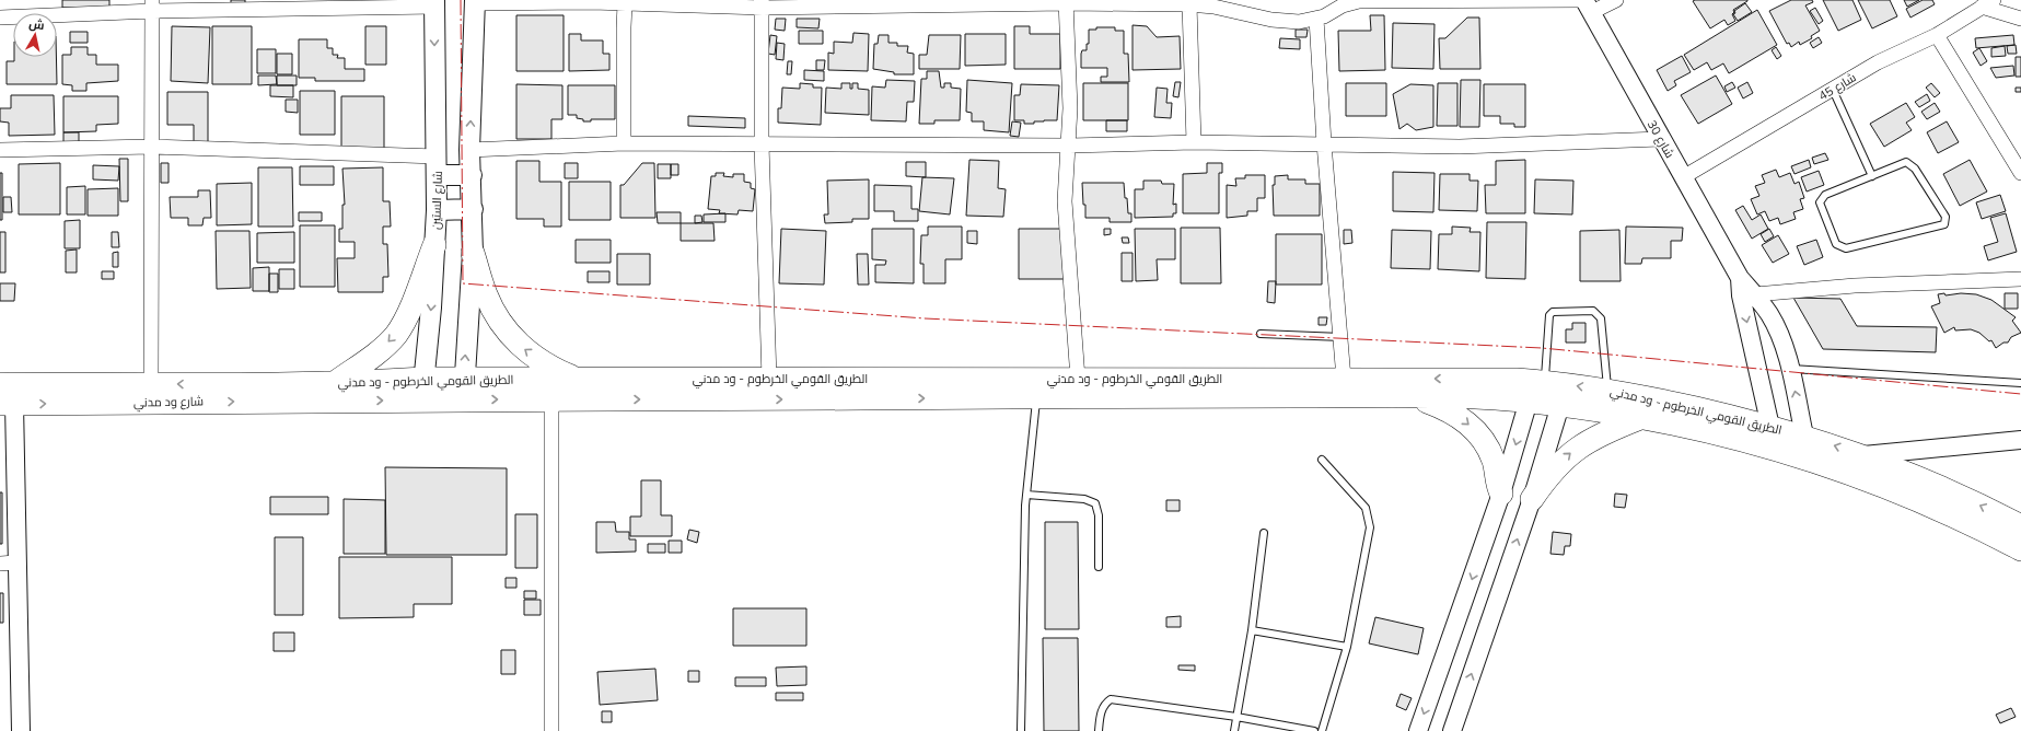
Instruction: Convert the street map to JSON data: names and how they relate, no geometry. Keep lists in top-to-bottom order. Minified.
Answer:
{"streets":{"highway":["الطريق القومي الخرطوم - ود مدني","شارع ود مدني"],"main road":["شارع الستين"],"street":["شارع 45","شارع 30"]},"crossings":[["شارع 45","شارع 30"],["شارع 30","الطريق القومي الخرطوم - ود مدني"],["شارع الستين","الطريق القومي الخرطوم - ود مدني"],["الطريق القومي الخرطوم - ود مدني","شارع ود مدني"]],"north":"top"}
